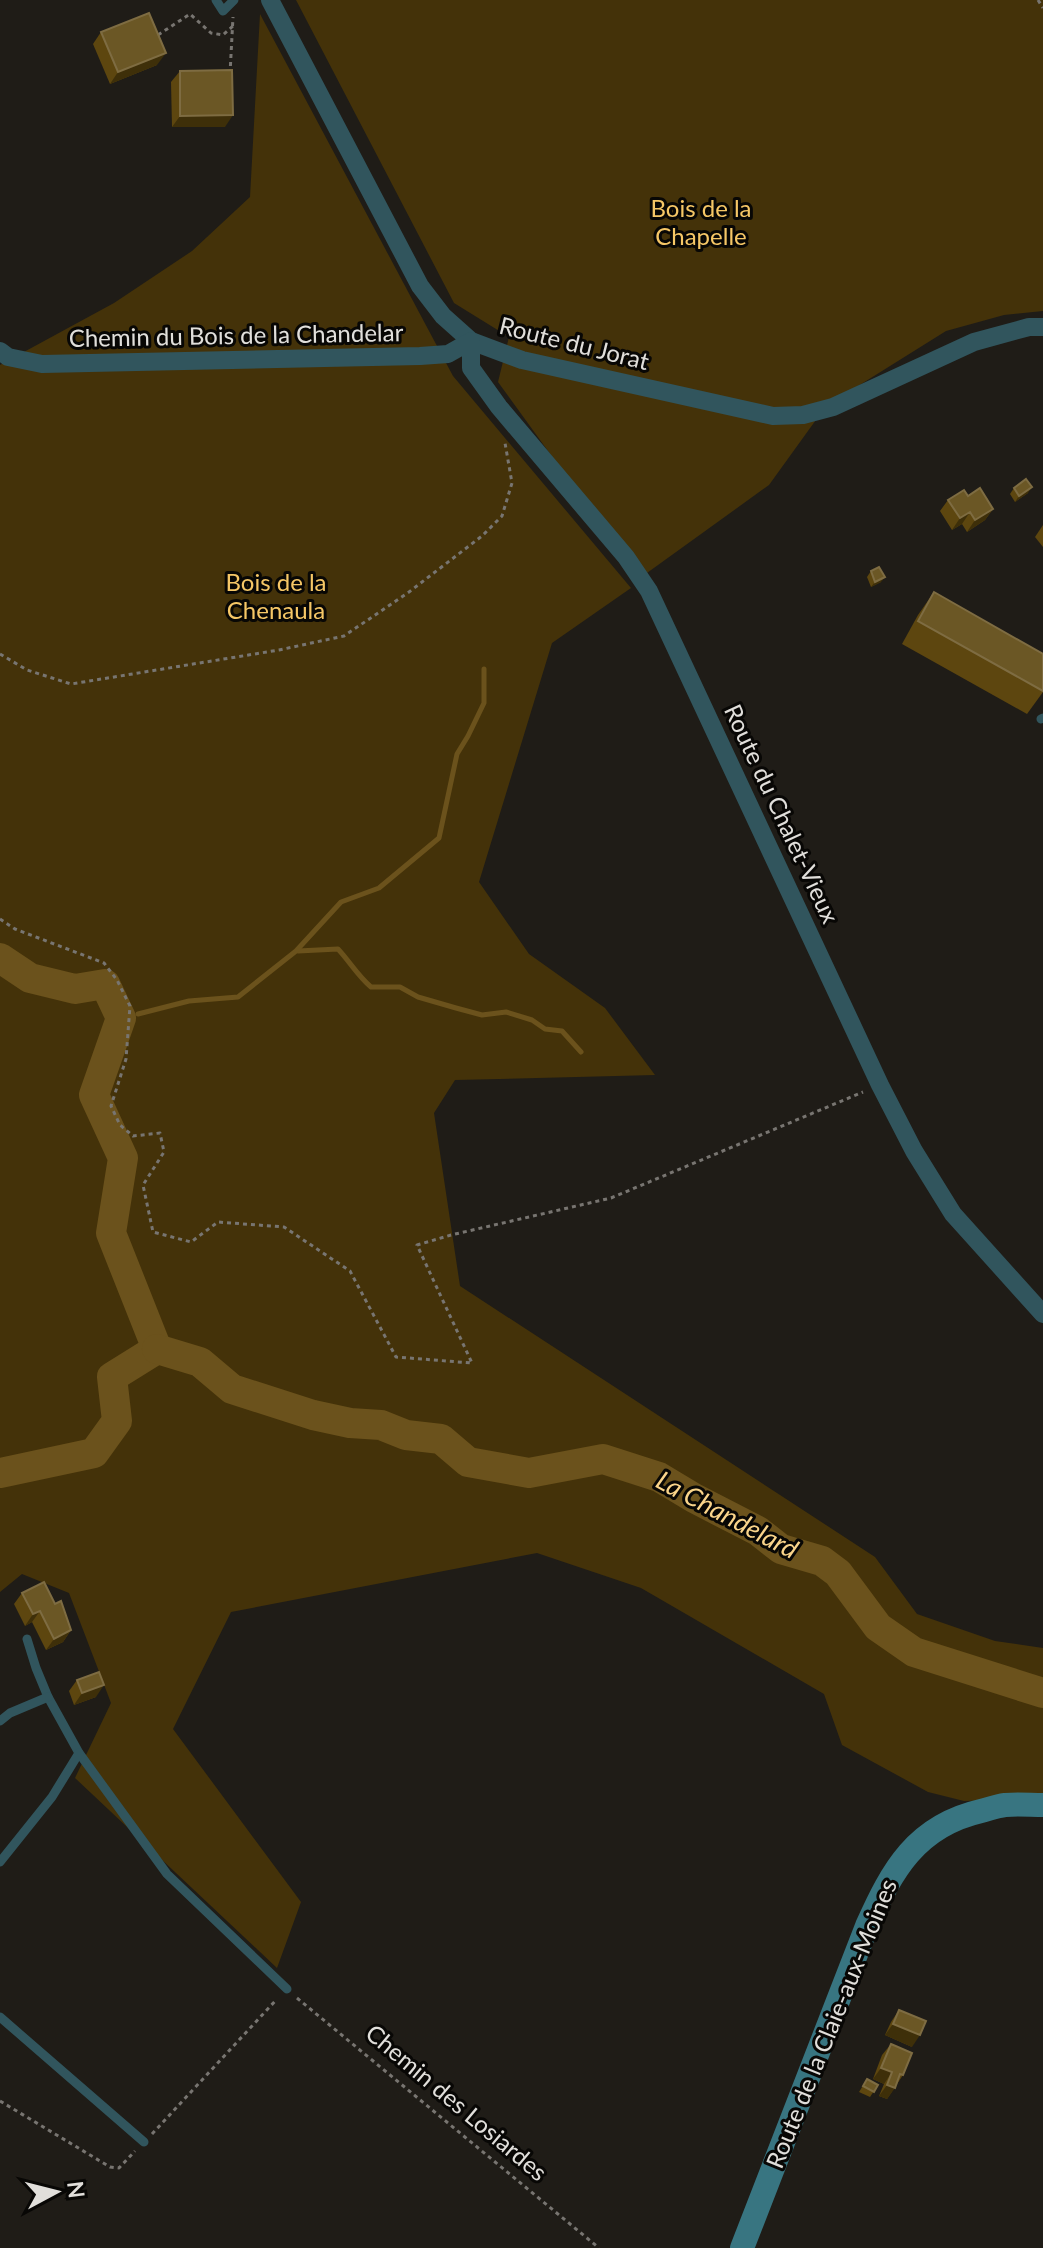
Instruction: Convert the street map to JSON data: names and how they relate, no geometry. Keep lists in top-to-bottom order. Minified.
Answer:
{"streets":{"main road":["Route de la Claie-aux-Moines"],"street":["Chemin du Bois de la Chandelar","Route du Jorat","Route du Chalet-Vieux"],"path":["Chemin des Losiardes"]},"crossings":[["Chemin du Bois de la Chandelar","Route du Jorat"],["Chemin du Bois de la Chandelar","Route du Chalet-Vieux"],["Route du Jorat","Route du Chalet-Vieux"]],"water":["La Chandelard"],"parks":["Bois de la Chapelle","Bois de la Chenaula"],"north":"right"}
